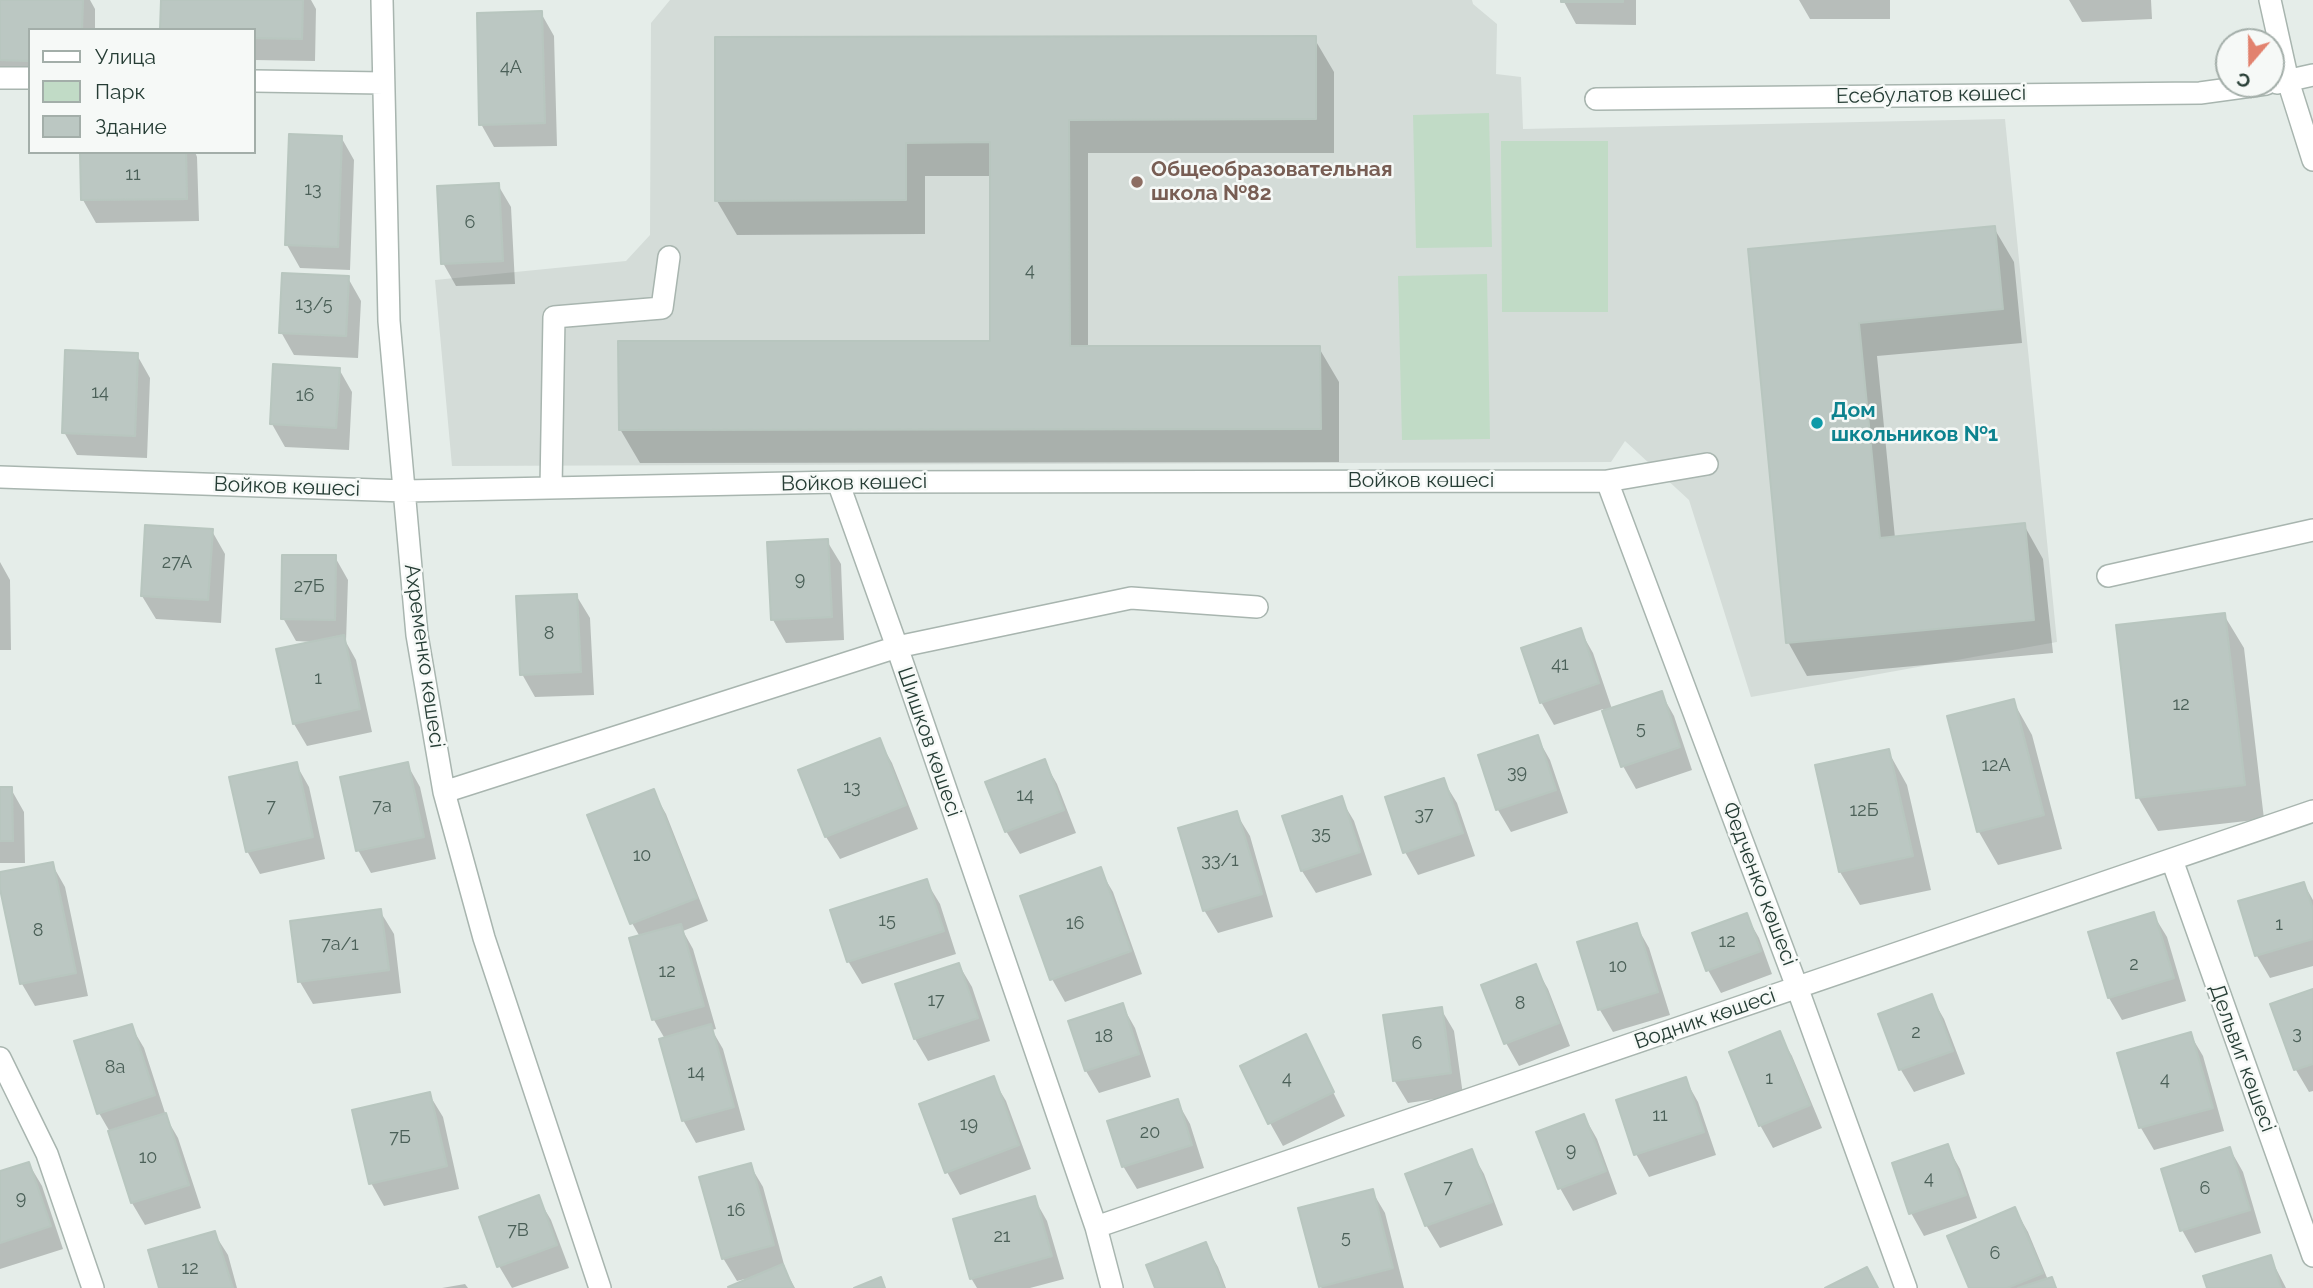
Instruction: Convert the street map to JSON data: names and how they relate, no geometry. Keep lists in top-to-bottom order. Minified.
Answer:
{"streets":{"street":["Есебулатов көшесі","Войков көшесі","Ахременко көшесі","Шишков көшесі","Федченко көшесі","Водник көшесі","Дельвиг көшесі"]},"crossings":[["Войков көшесі","Ахременко көшесі"],["Войков көшесі","Федченко көшесі"],["Ахременко көшесі","Шишков көшесі"],["Шишков көшесі","Водник көшесі"],["Федченко көшесі","Водник көшесі"],["Водник көшесі","Дельвиг көшесі"]],"places":["Общеобразовательная школа №82","Дом школьников №1"],"house_numbers":["4А","11","13","6","4","13/5","14","16","27А","9","27Б","8","41","1","12","5","12А","39","13","14","7","7а","12Б","37","35","10","33/1","15","16","1","8","12","7а/1","2","10","12","17","8","2","3","18","6","8а","14","4","1","4","11","19","20","7Б","9","10","4","7","6","9","16","7В","21","5","6","12"],"legend":["Улица","Парк","Здание"],"north":"bottom"}
